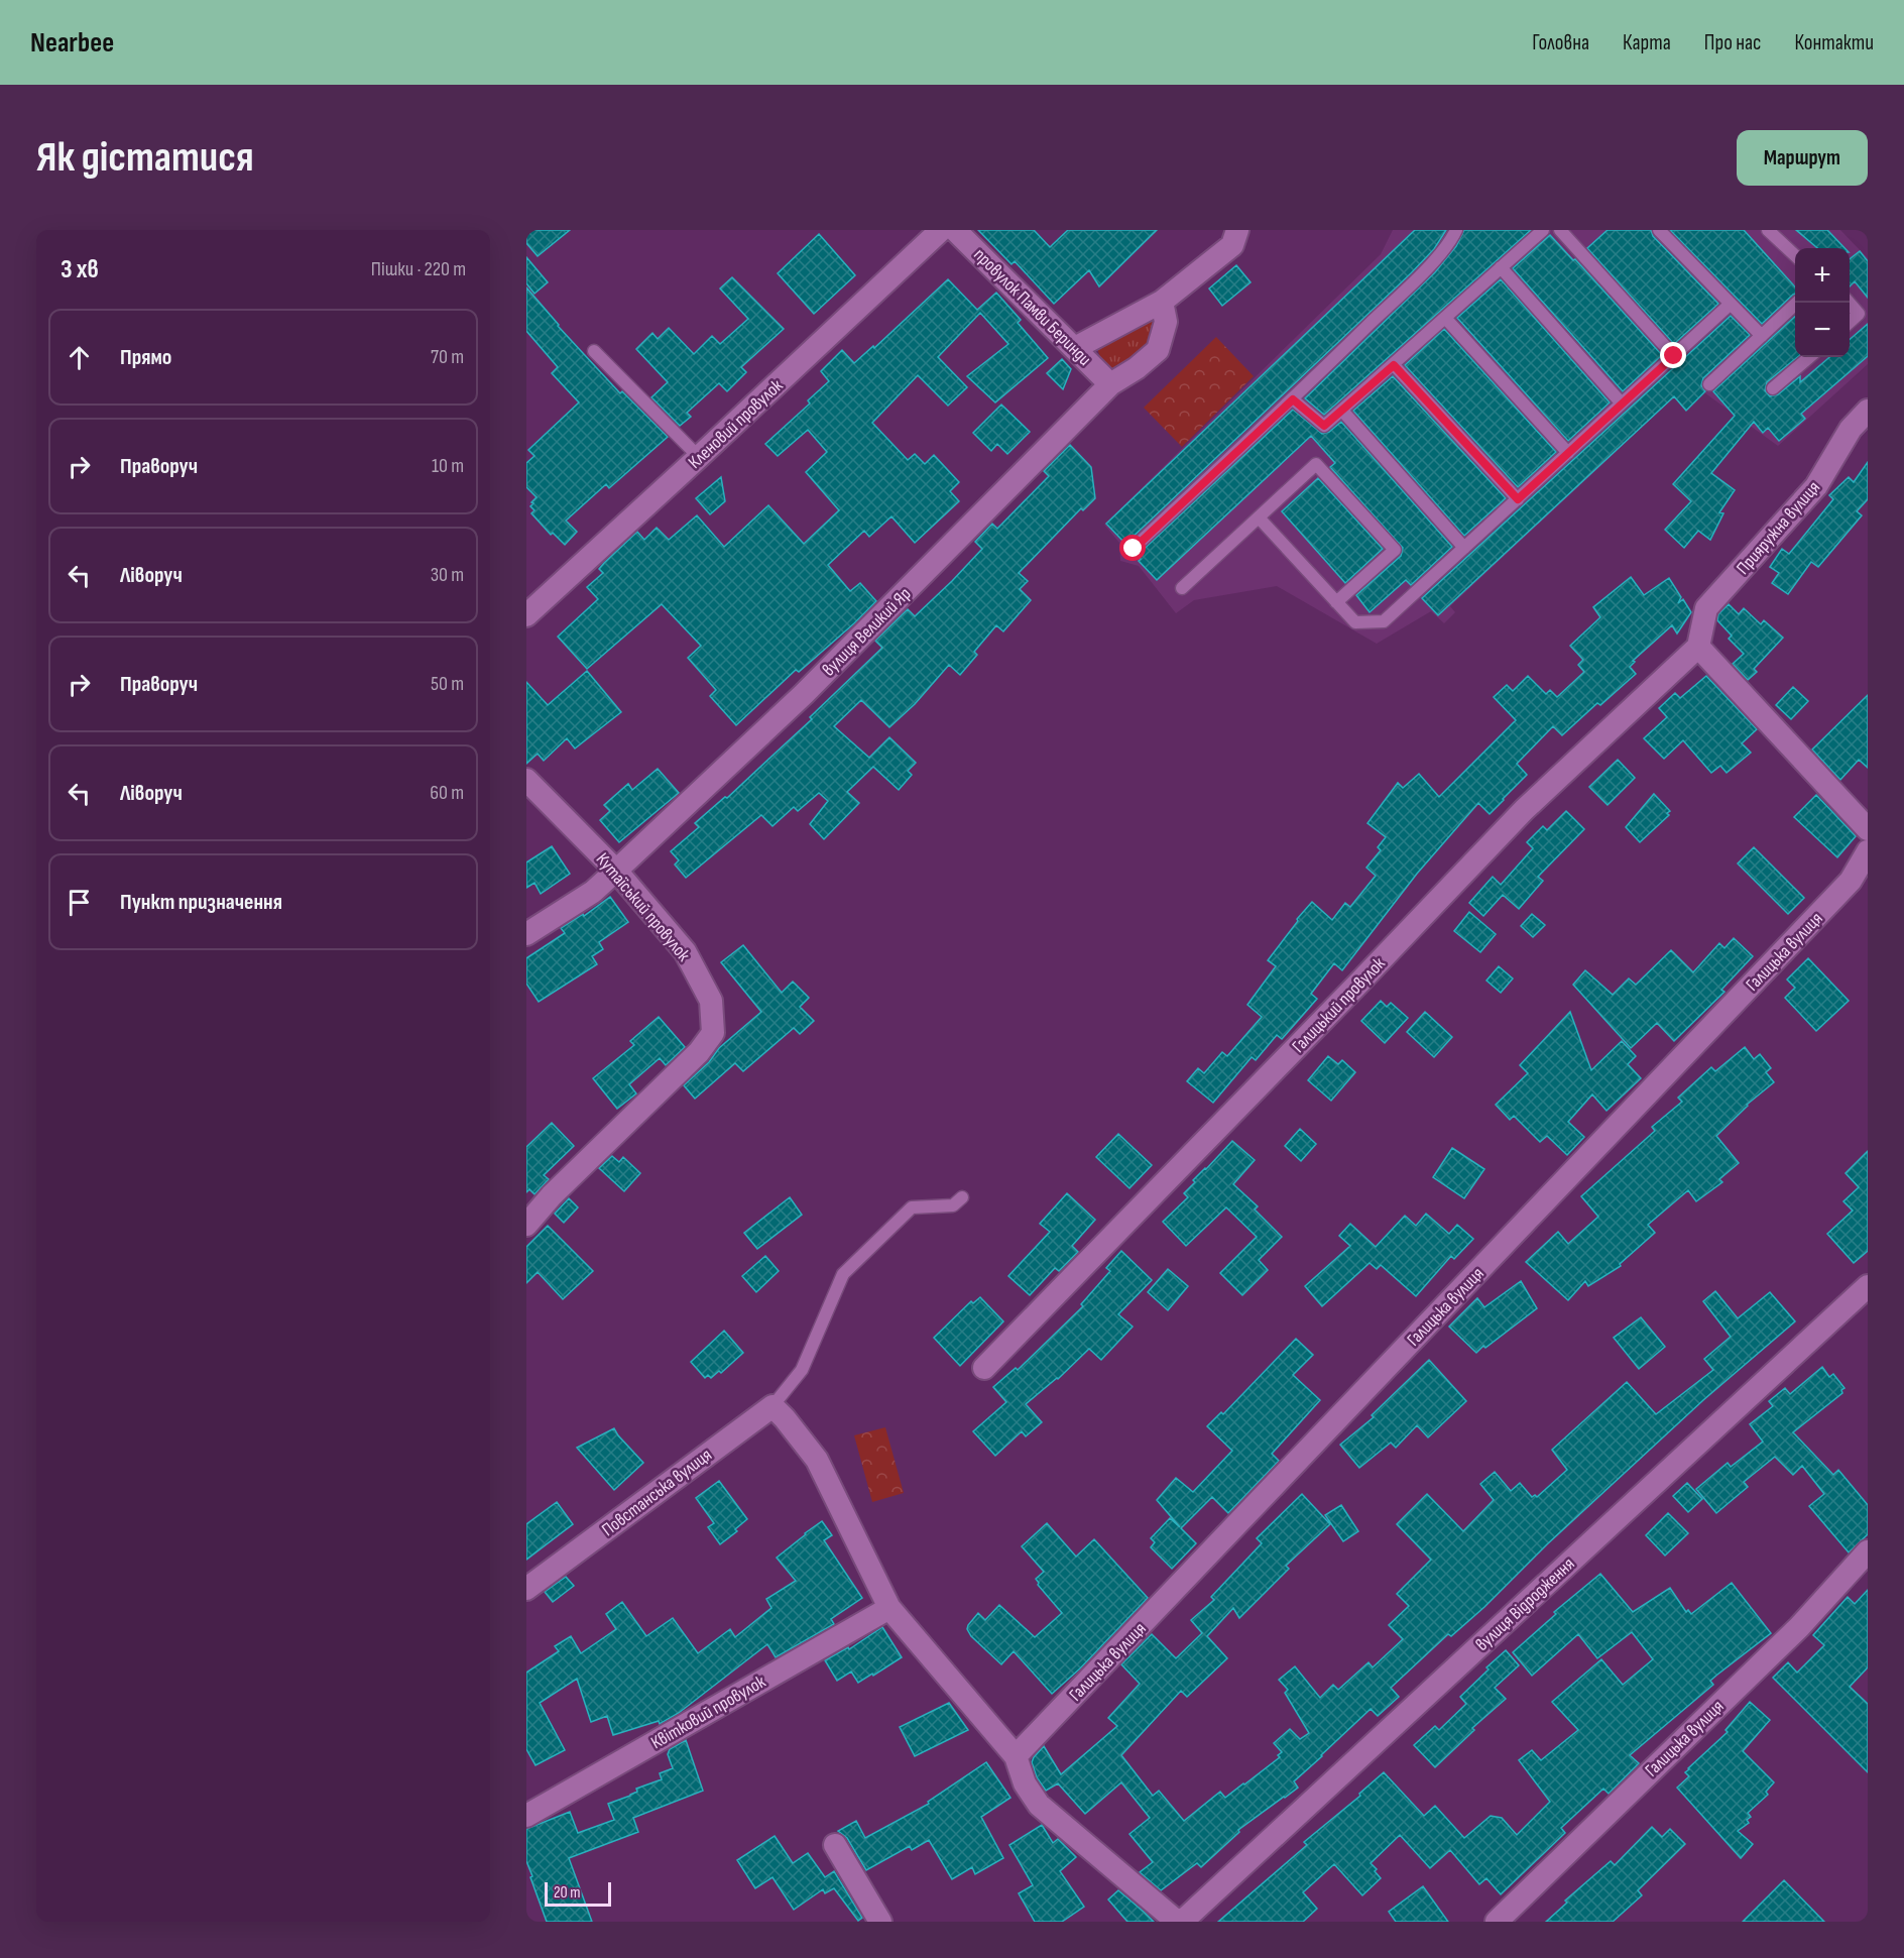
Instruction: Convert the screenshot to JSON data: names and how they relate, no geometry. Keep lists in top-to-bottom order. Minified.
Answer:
{"streets":{"street":["провулок Памви Беринди","Кленовий провулок","Прияружна вулиця","вулиця Великий Яр","Кутаїський провулок","Галицька вулиця","Галицький провулок","Повстанська вулиця","вулиця Відродження","Квітковий провулок"]},"crossings":[["провулок Памви Беринди","вулиця Великий Яр"],["Прияружна вулиця","Галицький провулок"],["вулиця Великий Яр","Кутаїський провулок"]],"scale_bar":"20 m","page":{"header":"Nearbee","nav":["Головна","Карта","Про нас","Контакти"],"buttons":"Маршрут","title":"Як дістатися","heading":["3 хв","Пішки · 220 m"],"map_buttons":["+","−"],"list":[["Прямо","70 m"],["Праворуч","10 m"],["Ліворуч","30 m"],["Праворуч","50 m"],["Ліворуч","60 m"],"Пункт призначення"],"scale":"20 m"}}
